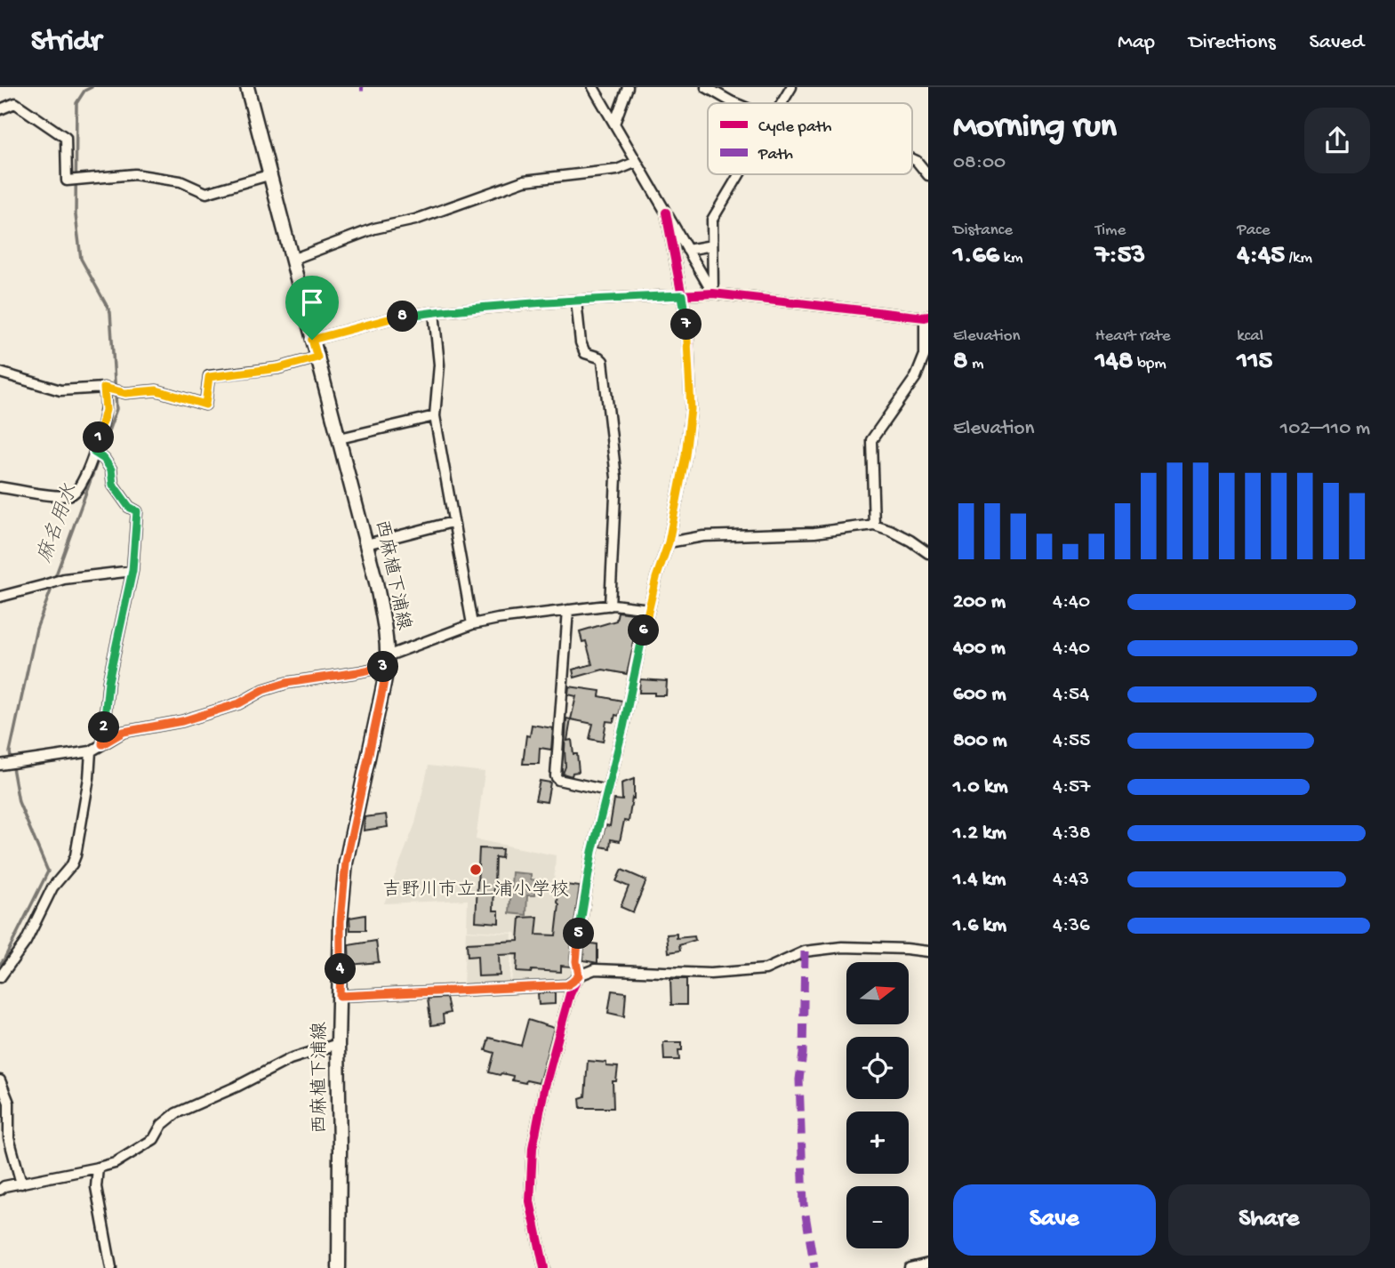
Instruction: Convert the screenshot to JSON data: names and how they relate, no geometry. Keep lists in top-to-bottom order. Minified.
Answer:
{"streets":{"main road":["西麻植下浦線"]},"water":["麻名用水"],"places":["吉野川市立上浦小学校"],"legend":["Cycle path","Path"],"north":"right","page":{"header":"Stridr","nav":["Map","Directions","Saved"],"heading":["Morning run","08:00"],"stats":[["Distance","1.66 km"],["Time","7:53"],["Pace","4:45 /km"],["Elevation","8 m"],["Heart rate","148 bpm"],["kcal","115"]],"pins":["8","7","1","6","3","2","5","4"],"chart":["Elevation","102–110 m"],"list":[{"name":"200 m","note":"4:40"},{"name":"400 m","note":"4:40"},{"name":"600 m","note":"4:54"},{"name":"800 m","note":"4:55"},{"name":"1.0 km","note":"4:57"},{"name":"1.2 km","note":"4:38"},{"name":"1.4 km","note":"4:43"},{"name":"1.6 km","note":"4:36"}],"map_buttons":["+","−"],"buttons":["Save","Share"]}}
